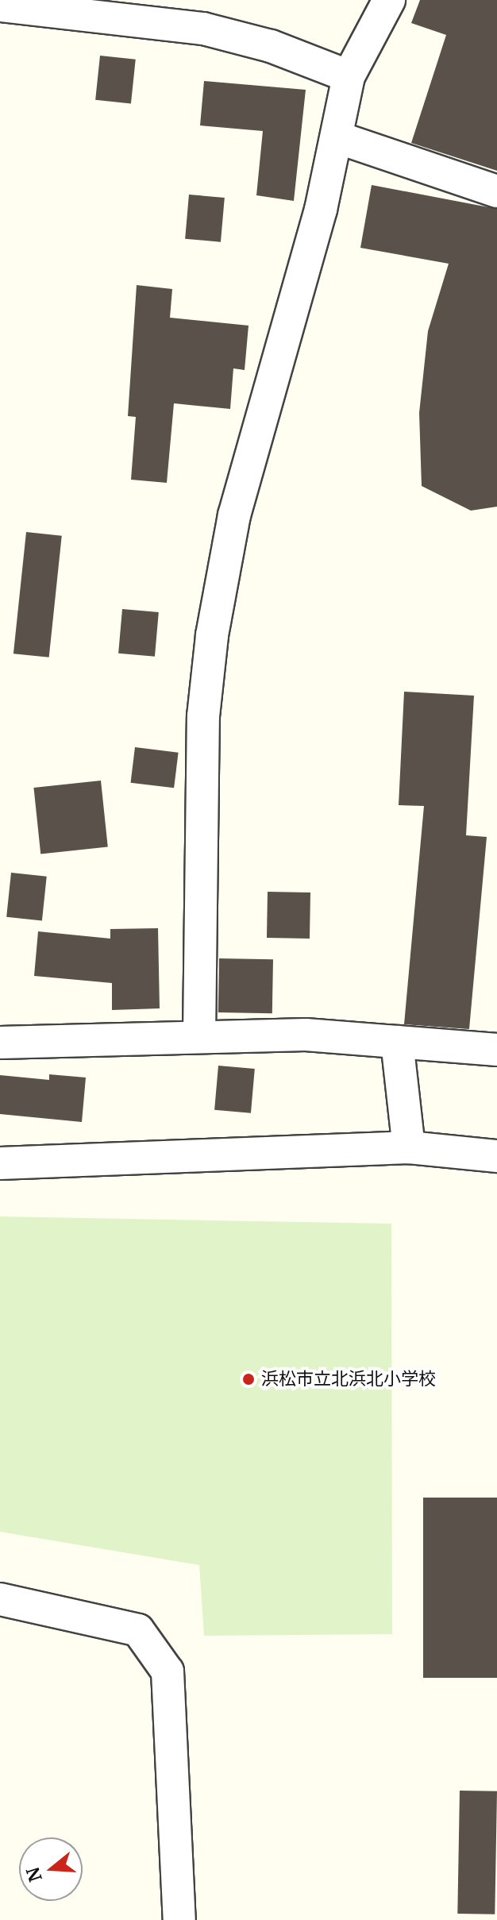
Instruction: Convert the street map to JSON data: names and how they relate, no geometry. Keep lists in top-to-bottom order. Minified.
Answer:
{"places":["浜松市立北浜北小学校"],"north":"left"}
